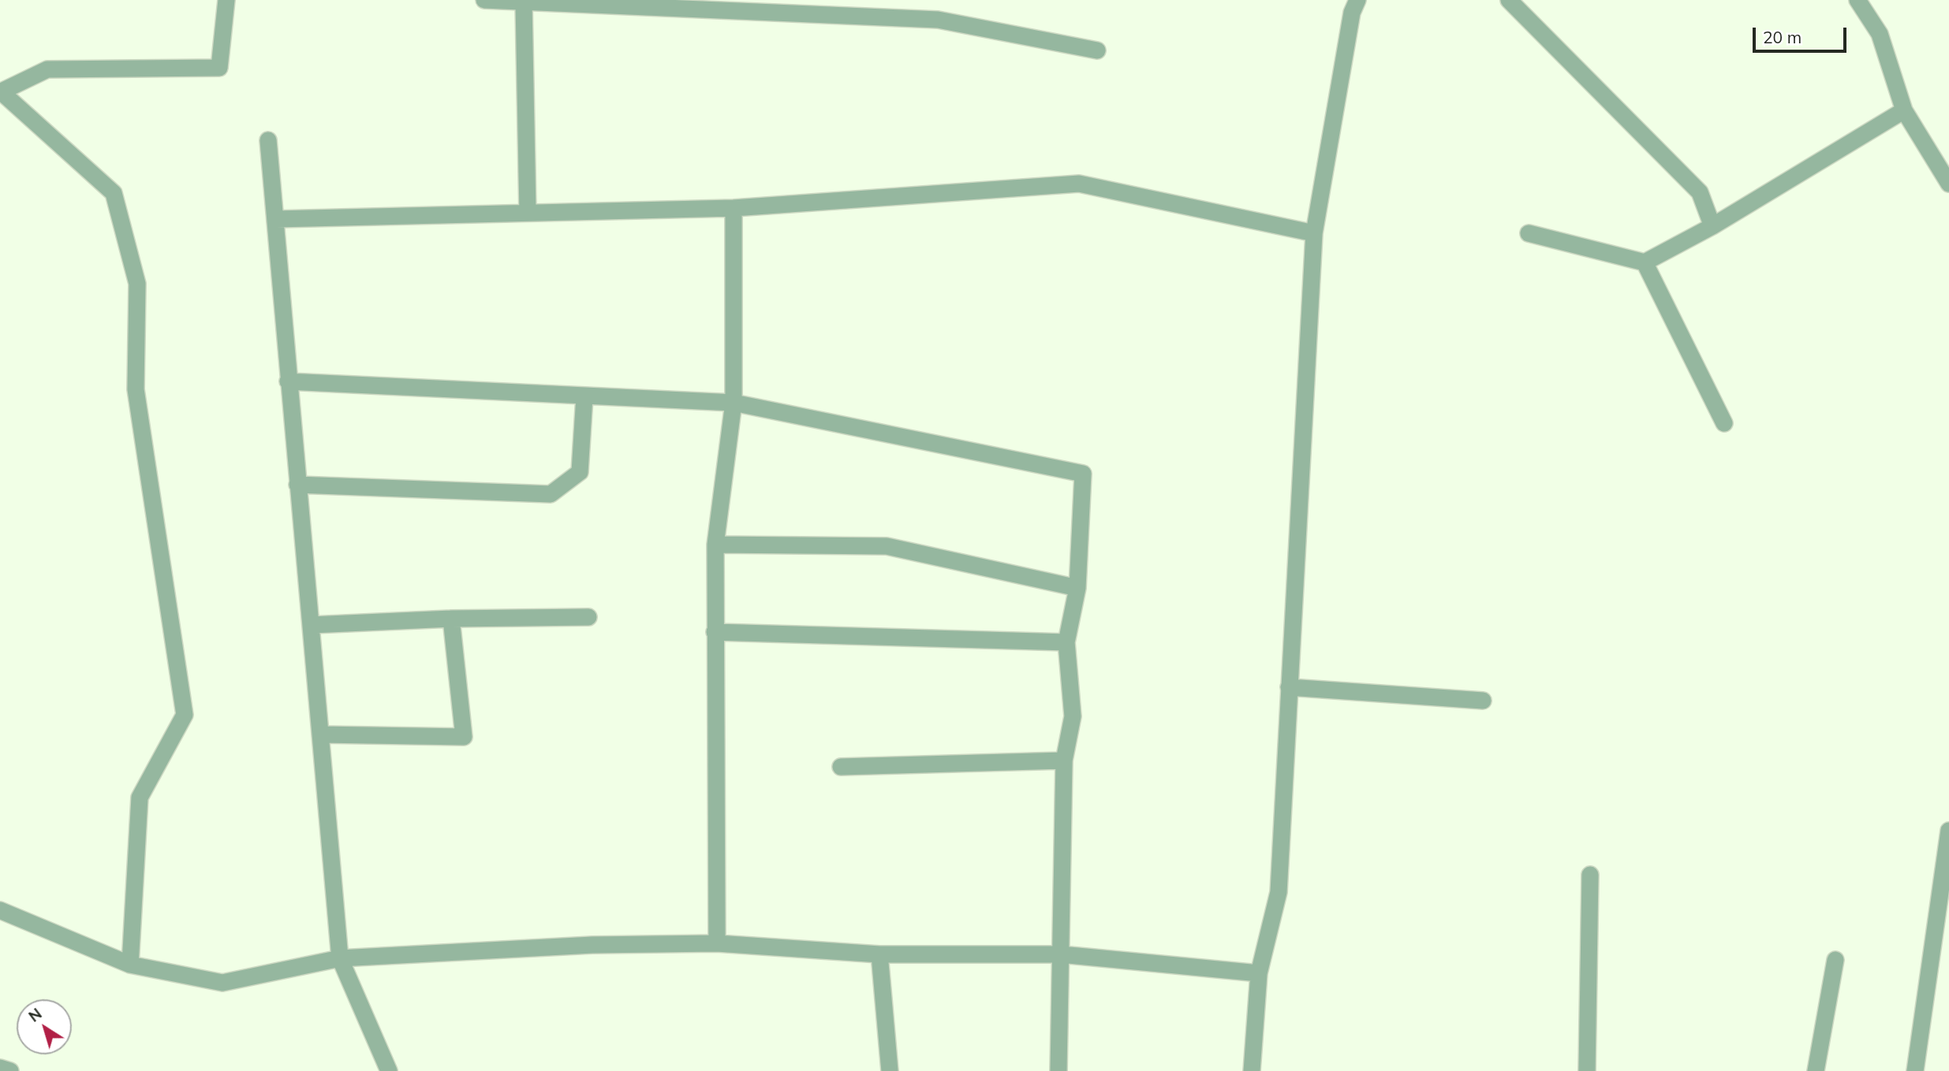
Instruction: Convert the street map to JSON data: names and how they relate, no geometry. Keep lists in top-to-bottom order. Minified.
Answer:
{"scale_bar":"20 m","north":"top left"}
